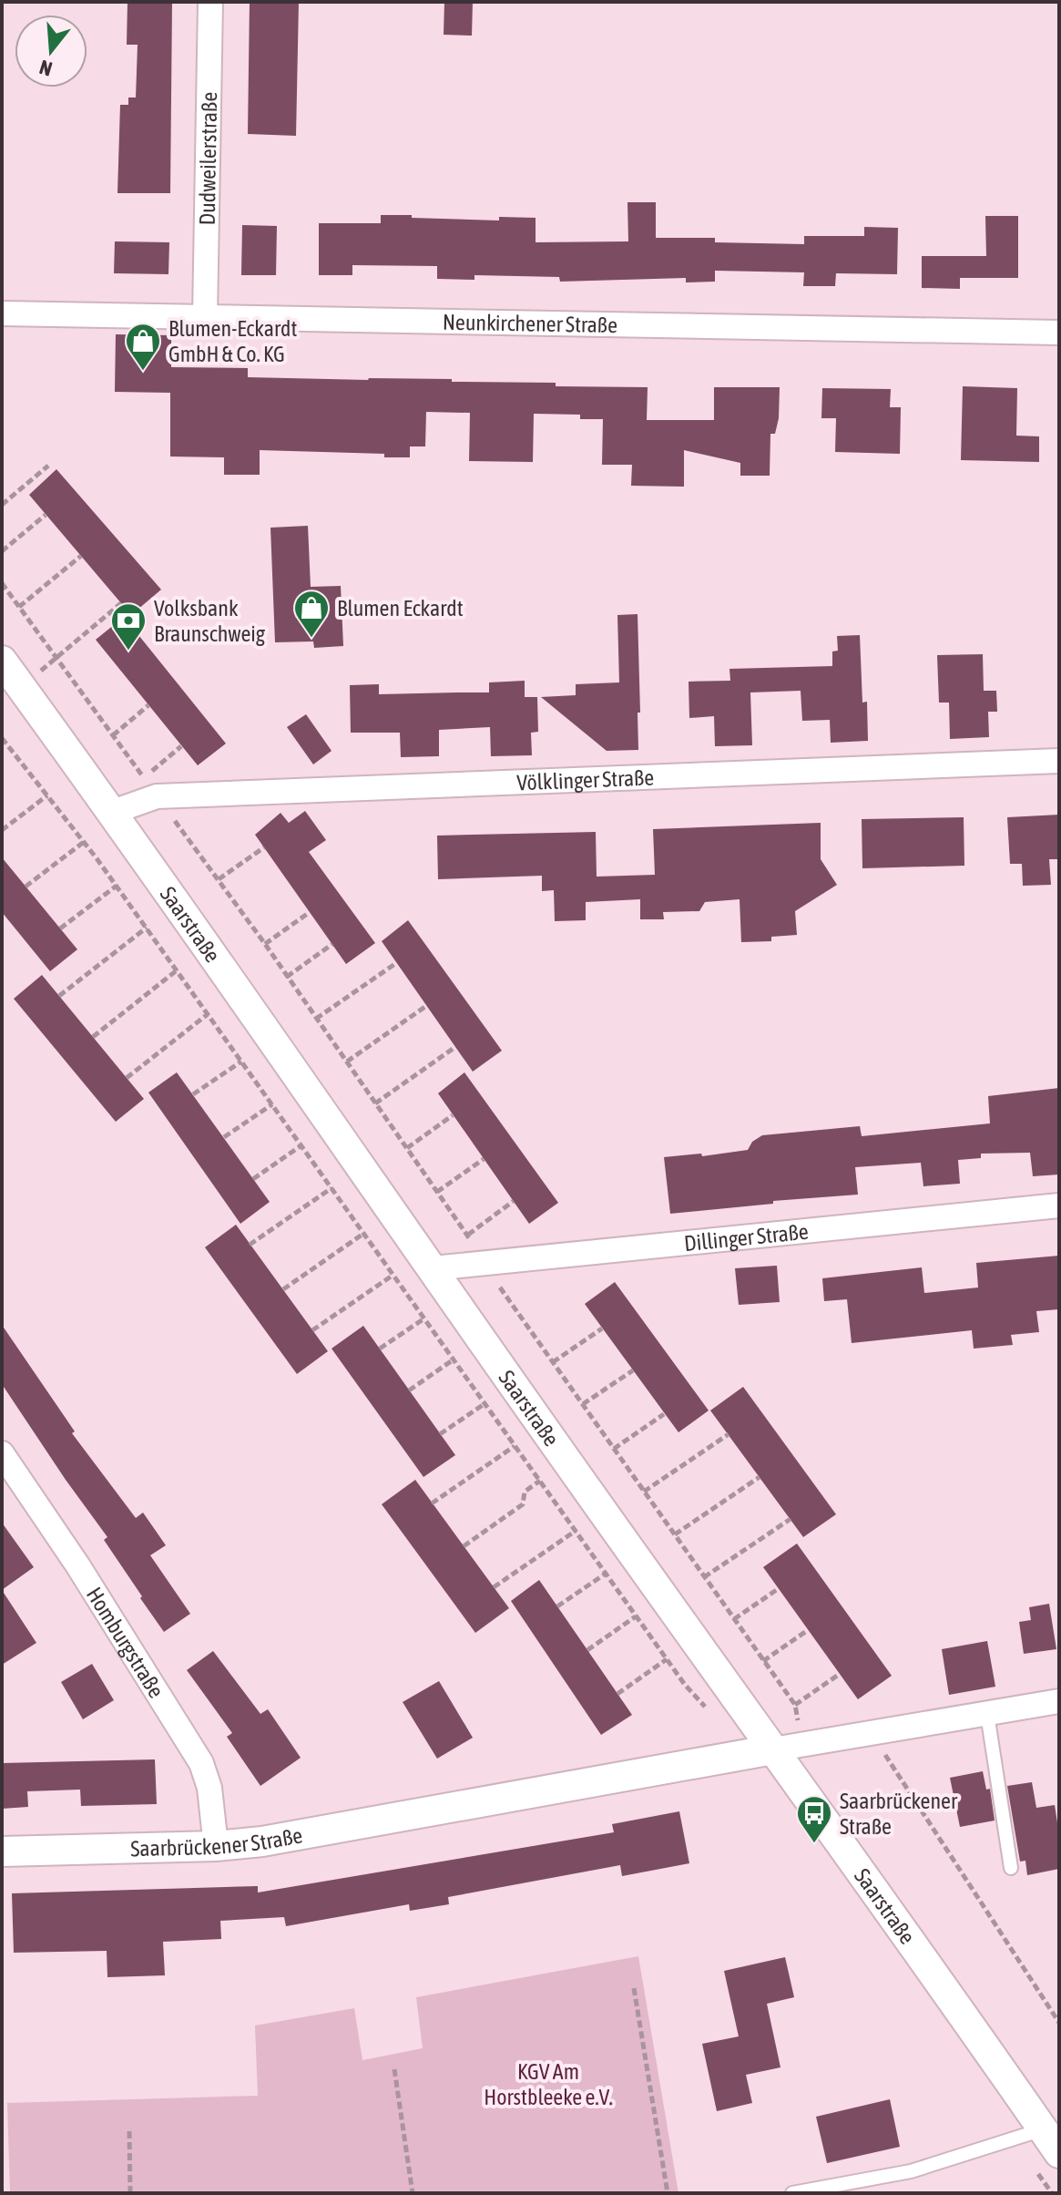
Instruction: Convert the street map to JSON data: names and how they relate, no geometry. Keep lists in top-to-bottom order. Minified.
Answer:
{"streets":{"street":["Dudweilerstraße","Neunkirchener Straße","Völklinger Straße","Saarstraße","Dillinger Straße","Homburgstraße","Saarbrückener Straße"]},"crossings":[["Dudweilerstraße","Neunkirchener Straße"],["Völklinger Straße","Saarstraße"],["Saarstraße","Dillinger Straße"],["Saarstraße","Saarbrückener Straße"],["Homburgstraße","Saarbrückener Straße"]],"parks":["KGV Am Horstbleeke e.V."],"places":{"shop":["Blumen-Eckardt GmbH & Co. KG","Blumen Eckardt"],"bank":["Volksbank Braunschweig"],"bus stop":["Saarbrückener Straße"]},"north":"bottom"}
